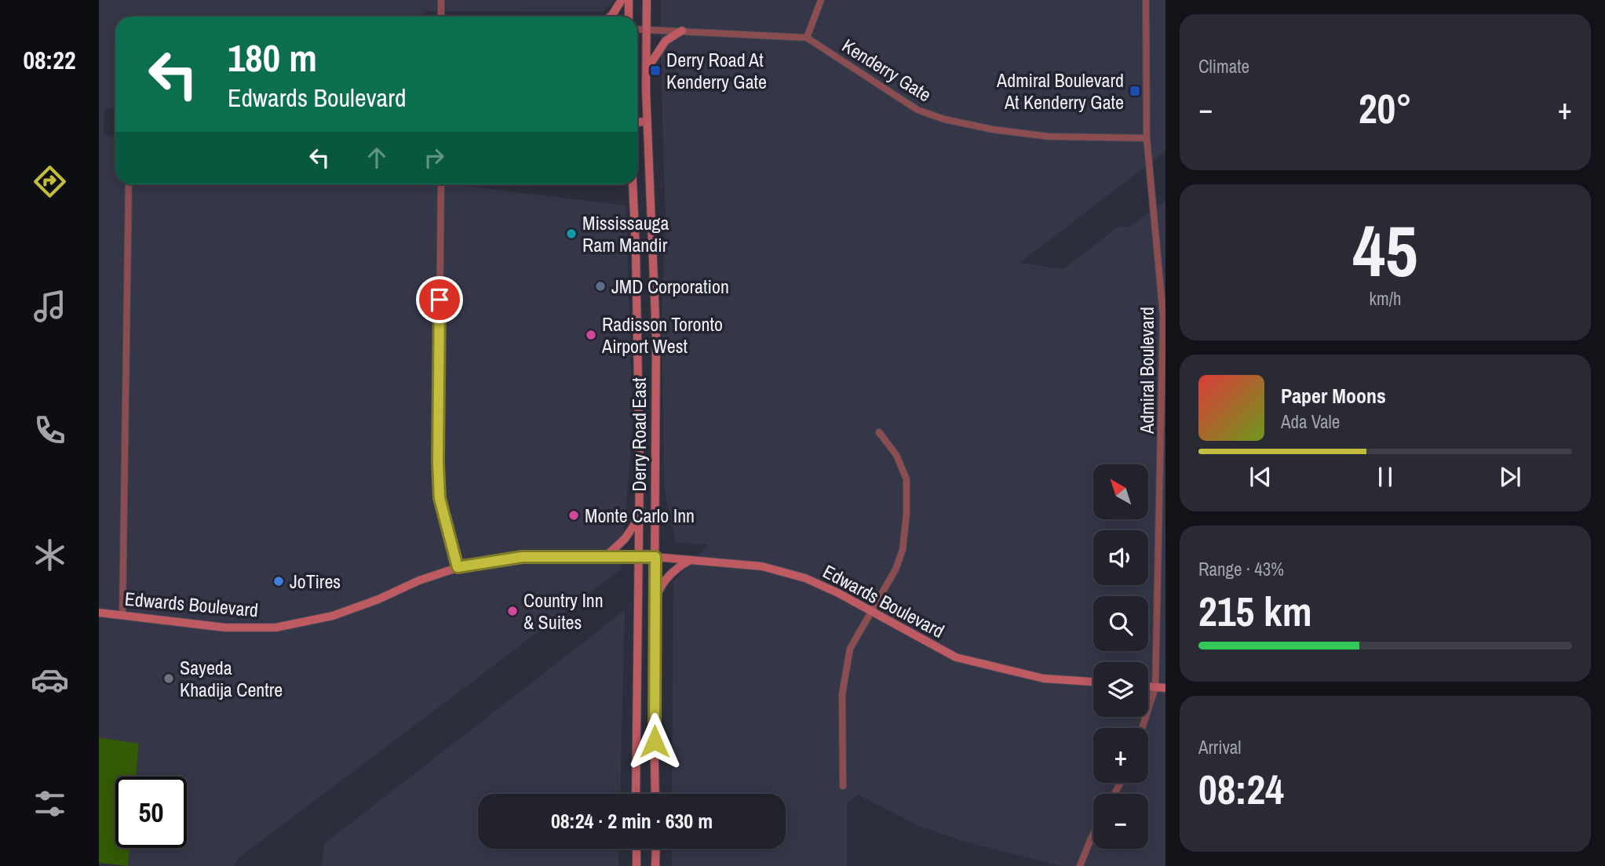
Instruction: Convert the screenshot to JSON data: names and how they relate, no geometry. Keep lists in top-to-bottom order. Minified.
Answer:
{"streets":{"main road":["Derry Road East","Edwards Boulevard"],"street":["Kenderry Gate","Admiral Boulevard"]},"crossings":[["Kenderry Gate","Admiral Boulevard"],["Kenderry Gate","Derry Road East"],["Derry Road East","Edwards Boulevard"]],"places":{"transit":["Derry Road At Kenderry Gate","Admiral Boulevard At Kenderry Gate"],"other":["Mississauga Ram Mandir","JMD Corporation","Radisson Toronto Airport West","Monte Carlo Inn","JoTires","Country Inn & Suites","Sayeda Khadija Centre"]},"north":"top left","page":{"tabs":"08:22","tile":["Climate",["45","km/h"],["Range · 43%","215 km"],["Arrival","08:24"]],"turn":["180 m","Edwards Boulevard"],"heat":["−","20°","+"],"song":["Paper Moons","Ada Vale"],"map_buttons":["+","−"],"limit":"50","trip":"08:24 · 2 min · 630 m"}}
